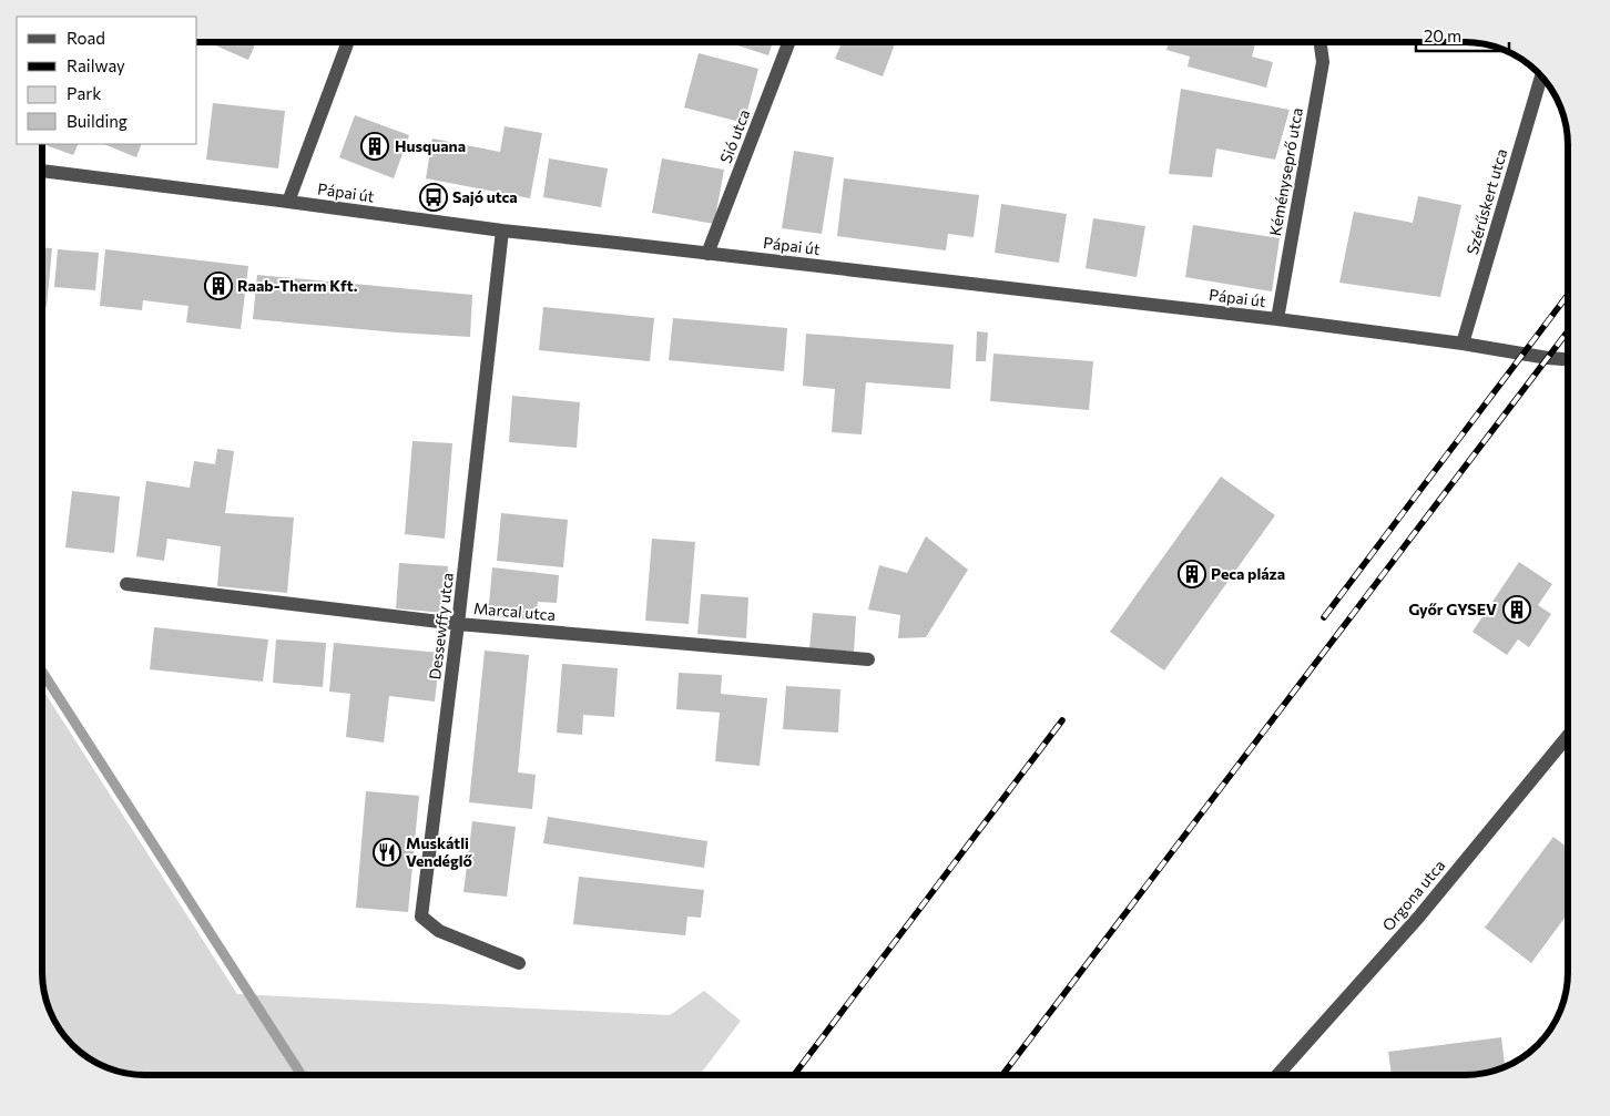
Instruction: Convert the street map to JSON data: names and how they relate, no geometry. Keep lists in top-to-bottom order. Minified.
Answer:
{"streets":{"street":["Sió utca","Kéményseprő utca","Pápai út","Szérűskert utca","Marcal utca","Dessewffy utca","Orgona utca"]},"crossings":[["Sió utca","Pápai út"],["Kéményseprő utca","Pápai út"],["Pápai út","Szérűskert utca"],["Pápai út","Dessewffy utca"],["Marcal utca","Dessewffy utca"]],"places":{"building":["Husquana","Raab-Therm Kft.","Peca pláza","Győr GYSEV"],"bus stop":["Sajó utca"],"restaurant":["Muskátli Vendéglő"]},"legend":["Road","Railway","Park","Building"],"scale_bar":"20 m"}
